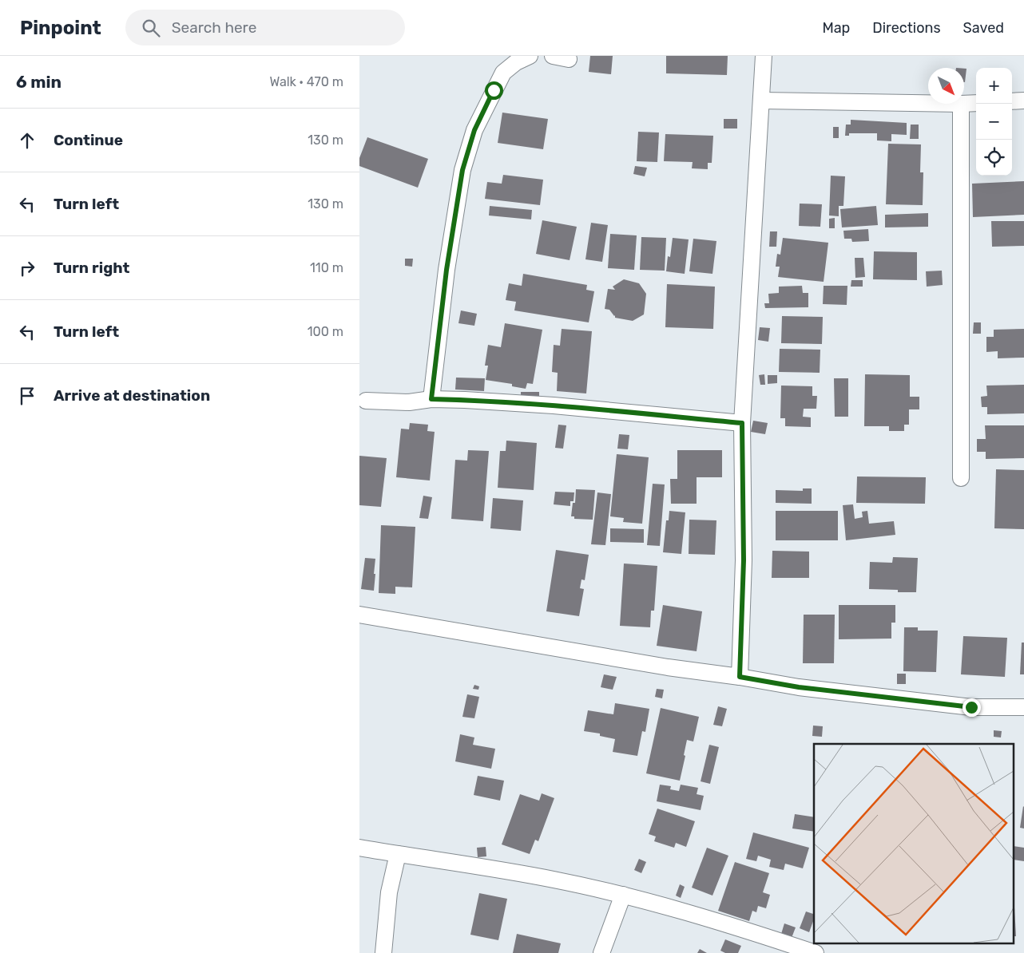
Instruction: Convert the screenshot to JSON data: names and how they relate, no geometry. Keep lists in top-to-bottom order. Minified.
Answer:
{"north":"bottom right","page":{"header":"Pinpoint","search":"Search here","nav":["Map","Directions","Saved"],"heading":["6 min","Walk · 470 m"],"map_buttons":["+","−"],"list":[["Continue","130 m"],["Turn left","130 m"],["Turn right","110 m"],["Turn left","100 m"],"Arrive at destination"]}}
